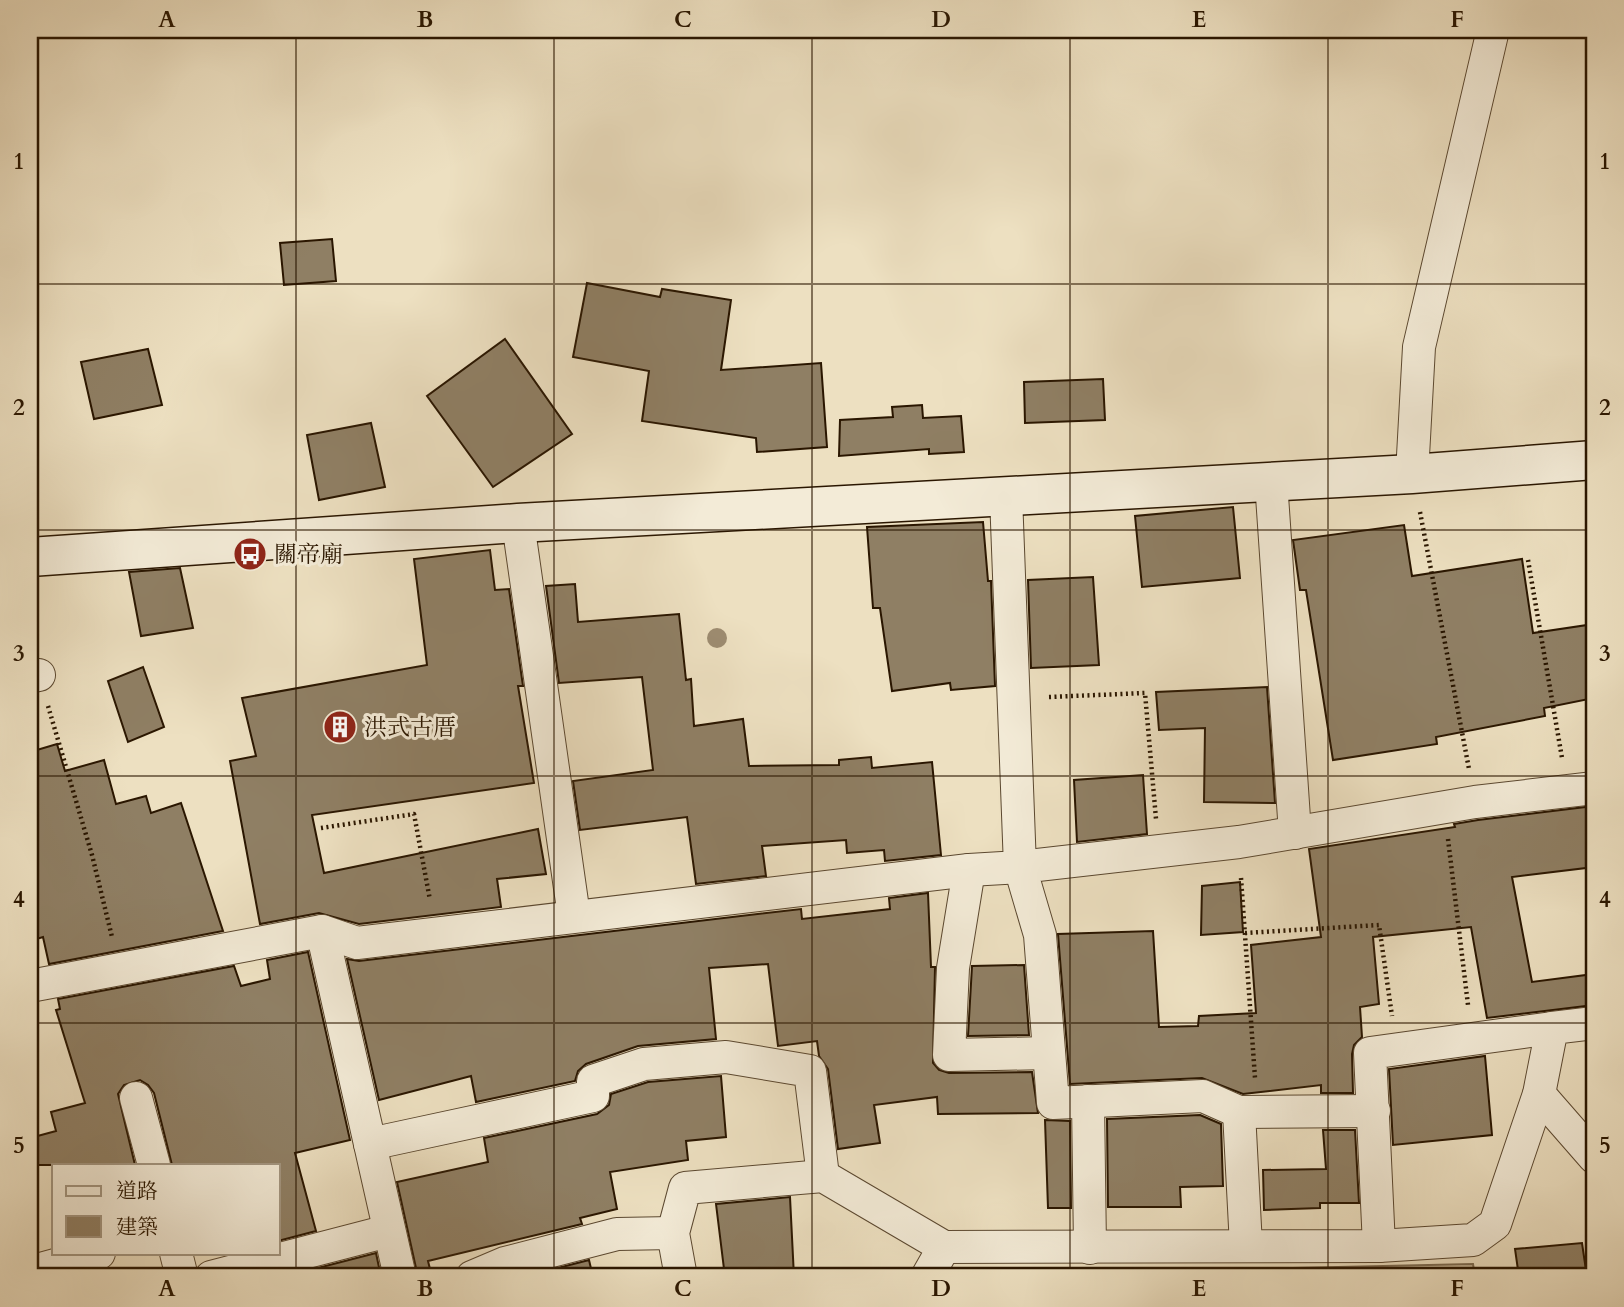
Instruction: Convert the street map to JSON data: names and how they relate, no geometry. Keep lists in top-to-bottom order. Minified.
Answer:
{"places":{"bus stop":["關帝廟"],"building":["洪式古厝"]},"legend":["道路","建築"],"grid":{"columns":["A","B","C","D","E","F"],"rows":["1","2","3","4","5"]}}
